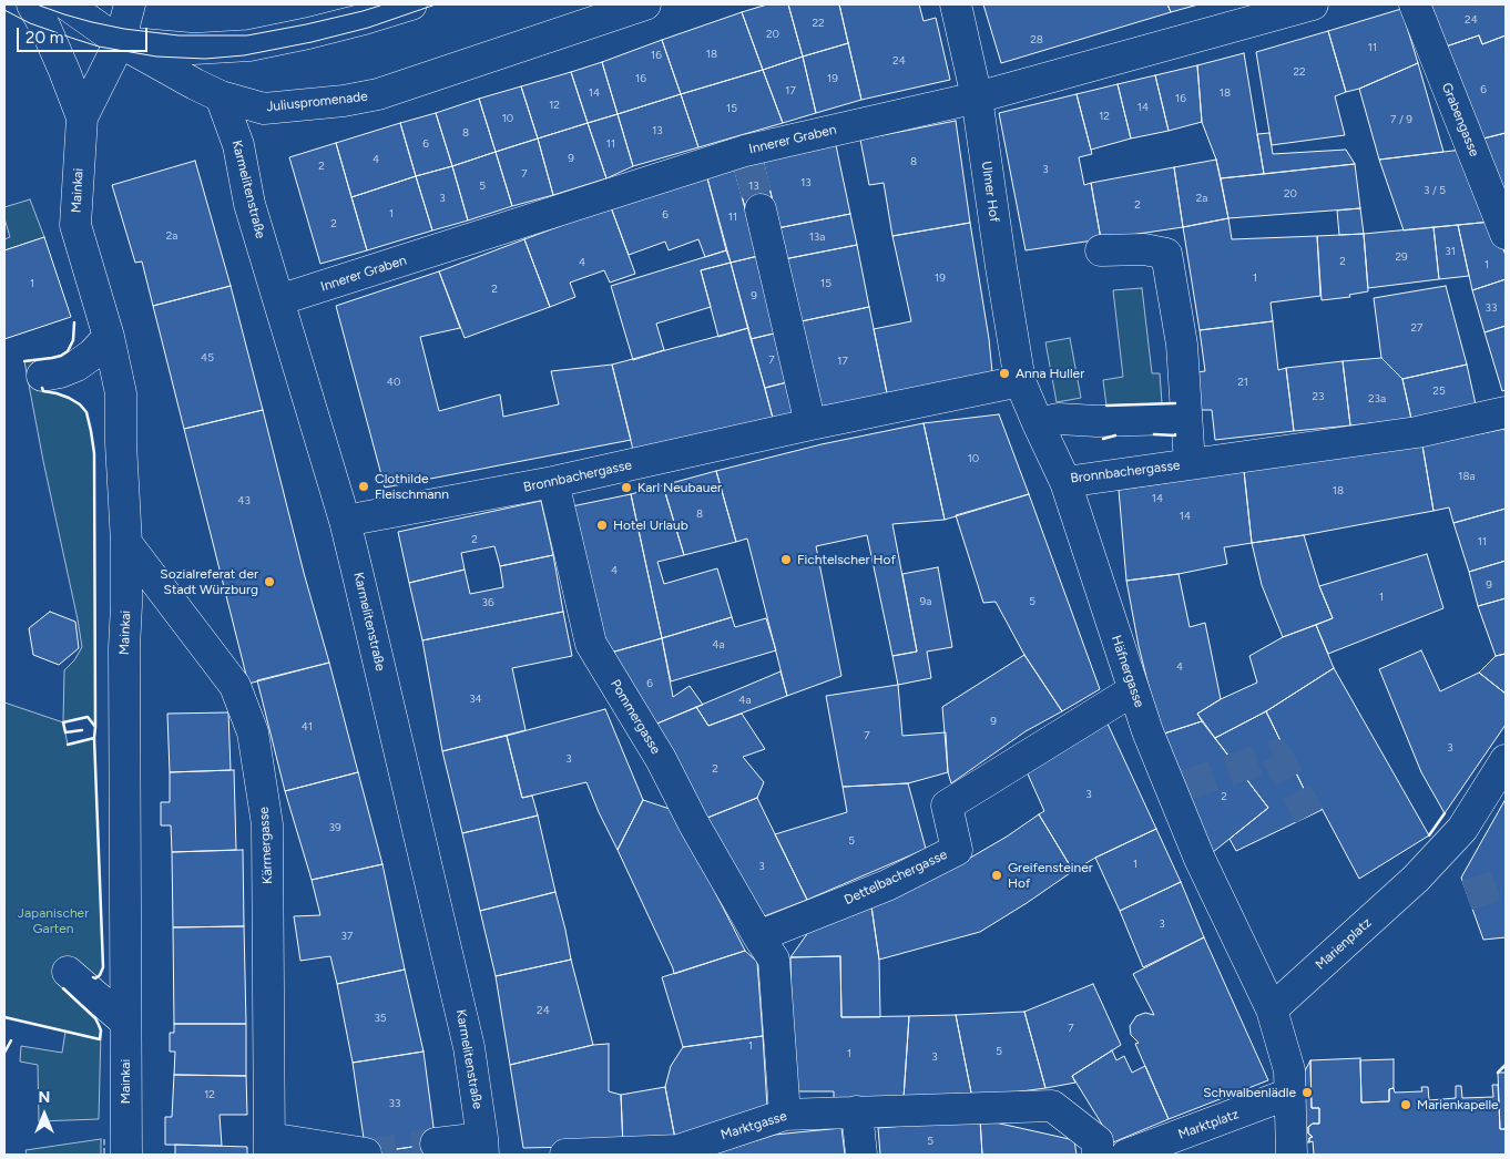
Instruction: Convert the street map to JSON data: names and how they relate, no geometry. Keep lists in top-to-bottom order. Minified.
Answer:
{"streets":{"street":["Juliuspromenade","Grabengasse","Innerer Graben","Karmelitenstraße","Mainkai","Ulmer Hof","Bronnbachergasse","Häfnergasse","Pommergasse","Kärrnergasse","Dettelbachergasse","Marienplatz","Marktplatz","Marktgasse"]},"crossings":[["Juliuspromenade","Karmelitenstraße"],["Juliuspromenade","Mainkai"],["Innerer Graben","Karmelitenstraße"],["Innerer Graben","Ulmer Hof"],["Karmelitenstraße","Bronnbachergasse"],["Mainkai","Kärrnergasse"],["Ulmer Hof","Bronnbachergasse"],["Bronnbachergasse","Häfnergasse"],["Bronnbachergasse","Pommergasse"],["Häfnergasse","Dettelbachergasse"],["Häfnergasse","Marienplatz"],["Pommergasse","Dettelbachergasse"]],"parks":["Japanischer Garten"],"places":["Anna Huller","Clothilde Fleischmann","Karl Neubauer","Hotel Urlaub","Fichtelscher Hof","Sozialreferat der Stadt Würzburg","Greifensteiner Hof","Schwalbenlädle","Marienkapelle"],"house_numbers":["24","22","20","28","11","18","16","24","22","16","19","6","17","14","18","16","12","14","15","12","10","7 / 9","13","8","6","11","9","4","8","2","3","7","13","5","13","3 / 5","20","3","2a","2","1","6","11","2","2a","13a","31","29","2","4","1","19","1","1","15","2","9","33","27","45","7","17","40","21","25","23","23a","10","18a","18","14","43","8","14","2","11","4","9","1","9a","5","36","4a","4","6","34","4a","9","41","7","3","3","2","3","2","39","5","1","3","3","37","24","35","7","1","5","1","3","12","33","5"],"scale_bar":"20 m","north":"top"}
